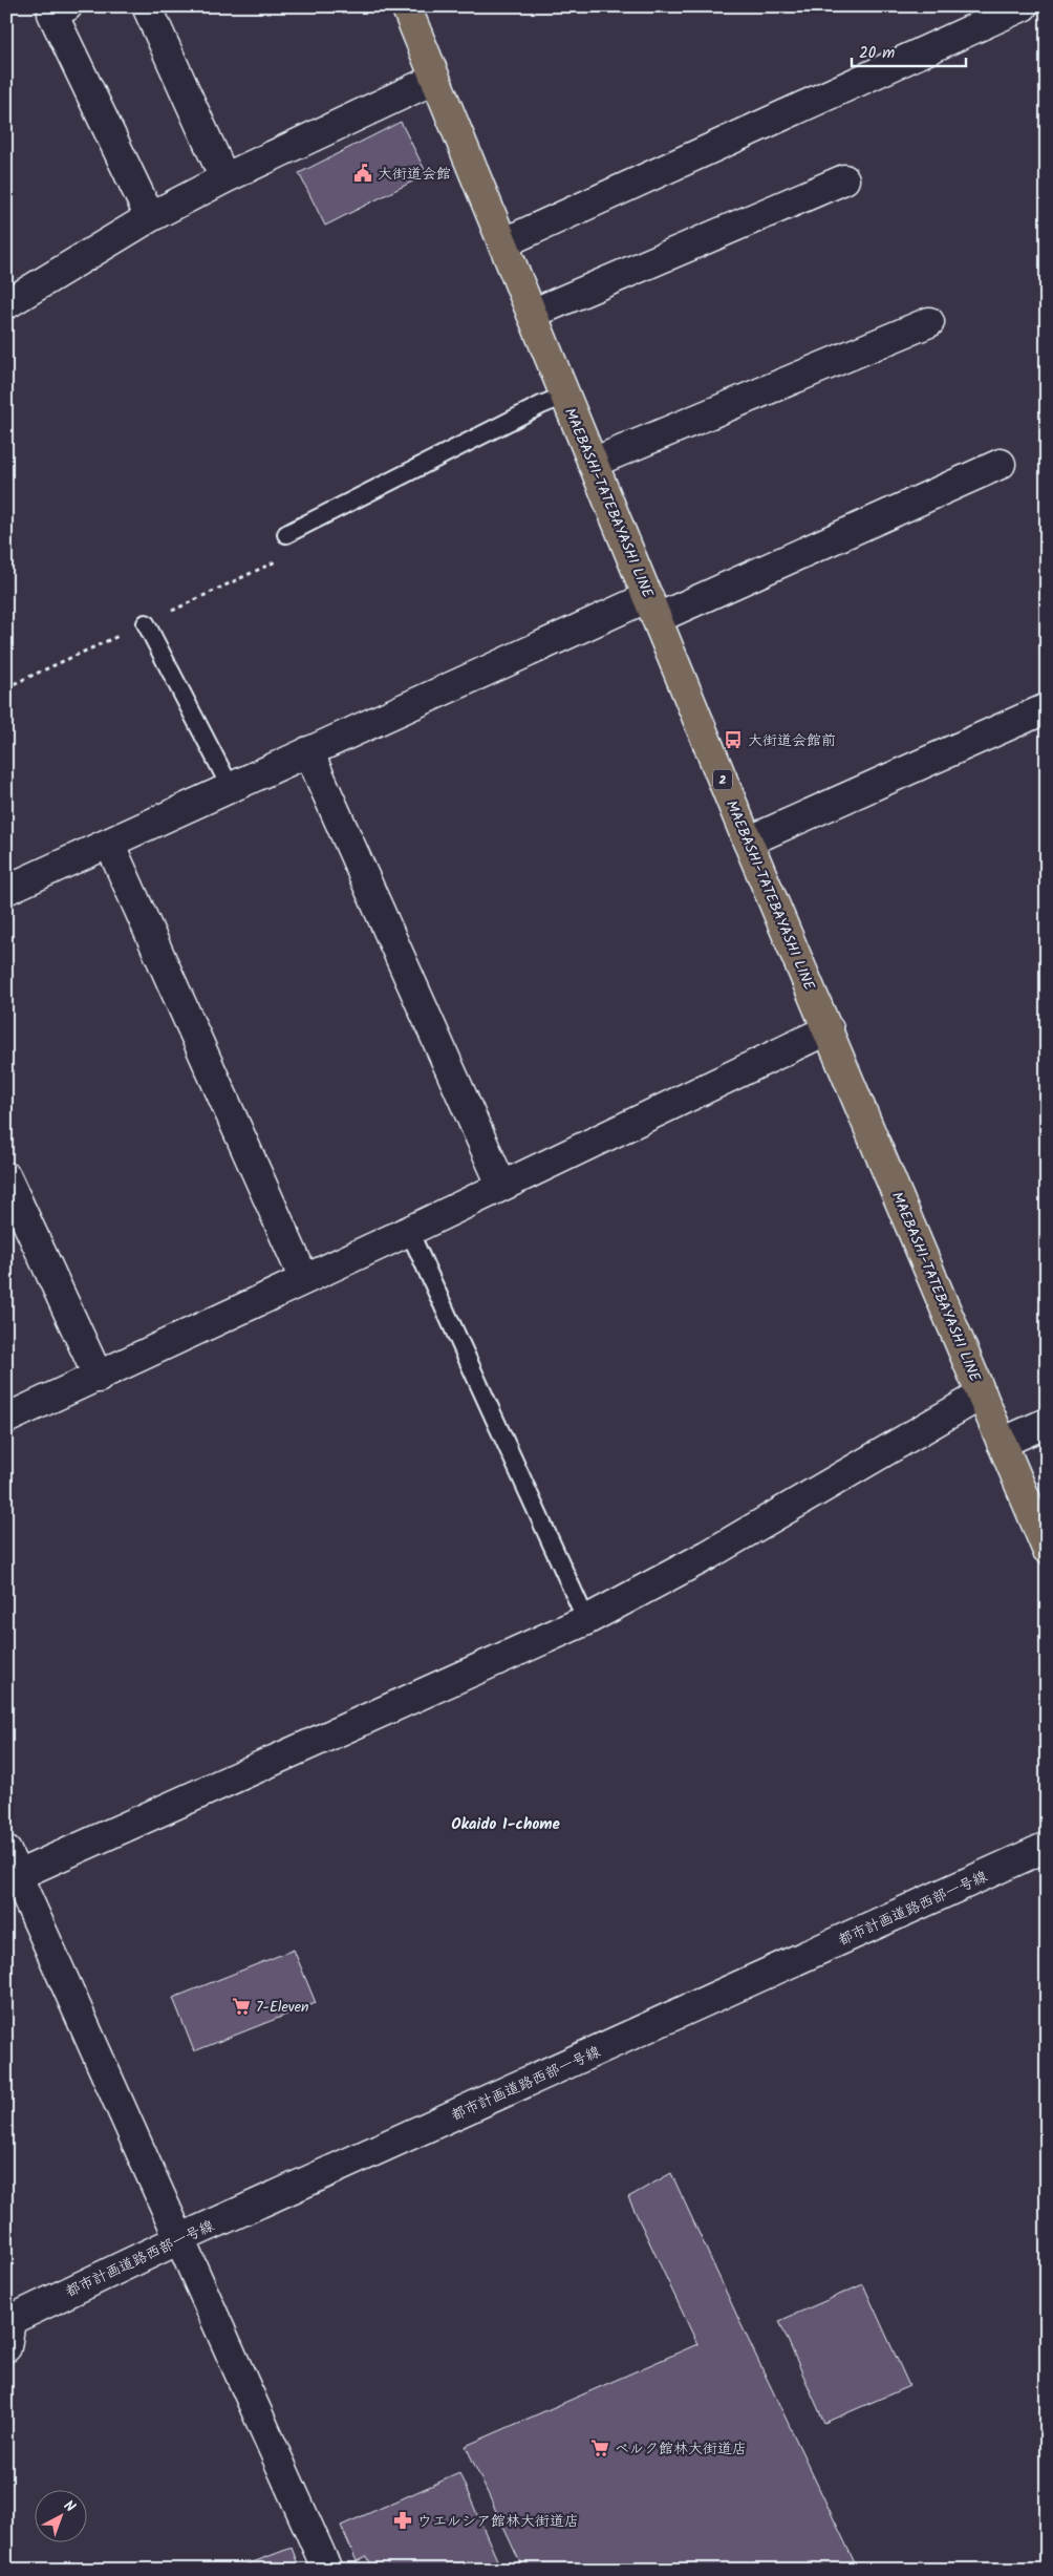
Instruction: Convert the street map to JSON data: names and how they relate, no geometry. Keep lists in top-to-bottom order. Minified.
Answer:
{"streets":{"main road":["MAEBASHI-TATEBAYASHI LINE","2"],"street":["都市計画道路西部一号線"]},"districts":["Okaido 1-chome"],"places":{"public building":["大街道会館"],"bus stop":["大街道会館前"],"supermarket":["7-Eleven","ベルク館林大街道店"],"pharmacy":["ウエルシア館林大街道店"]},"scale_bar":"20 m","north":"top right"}
